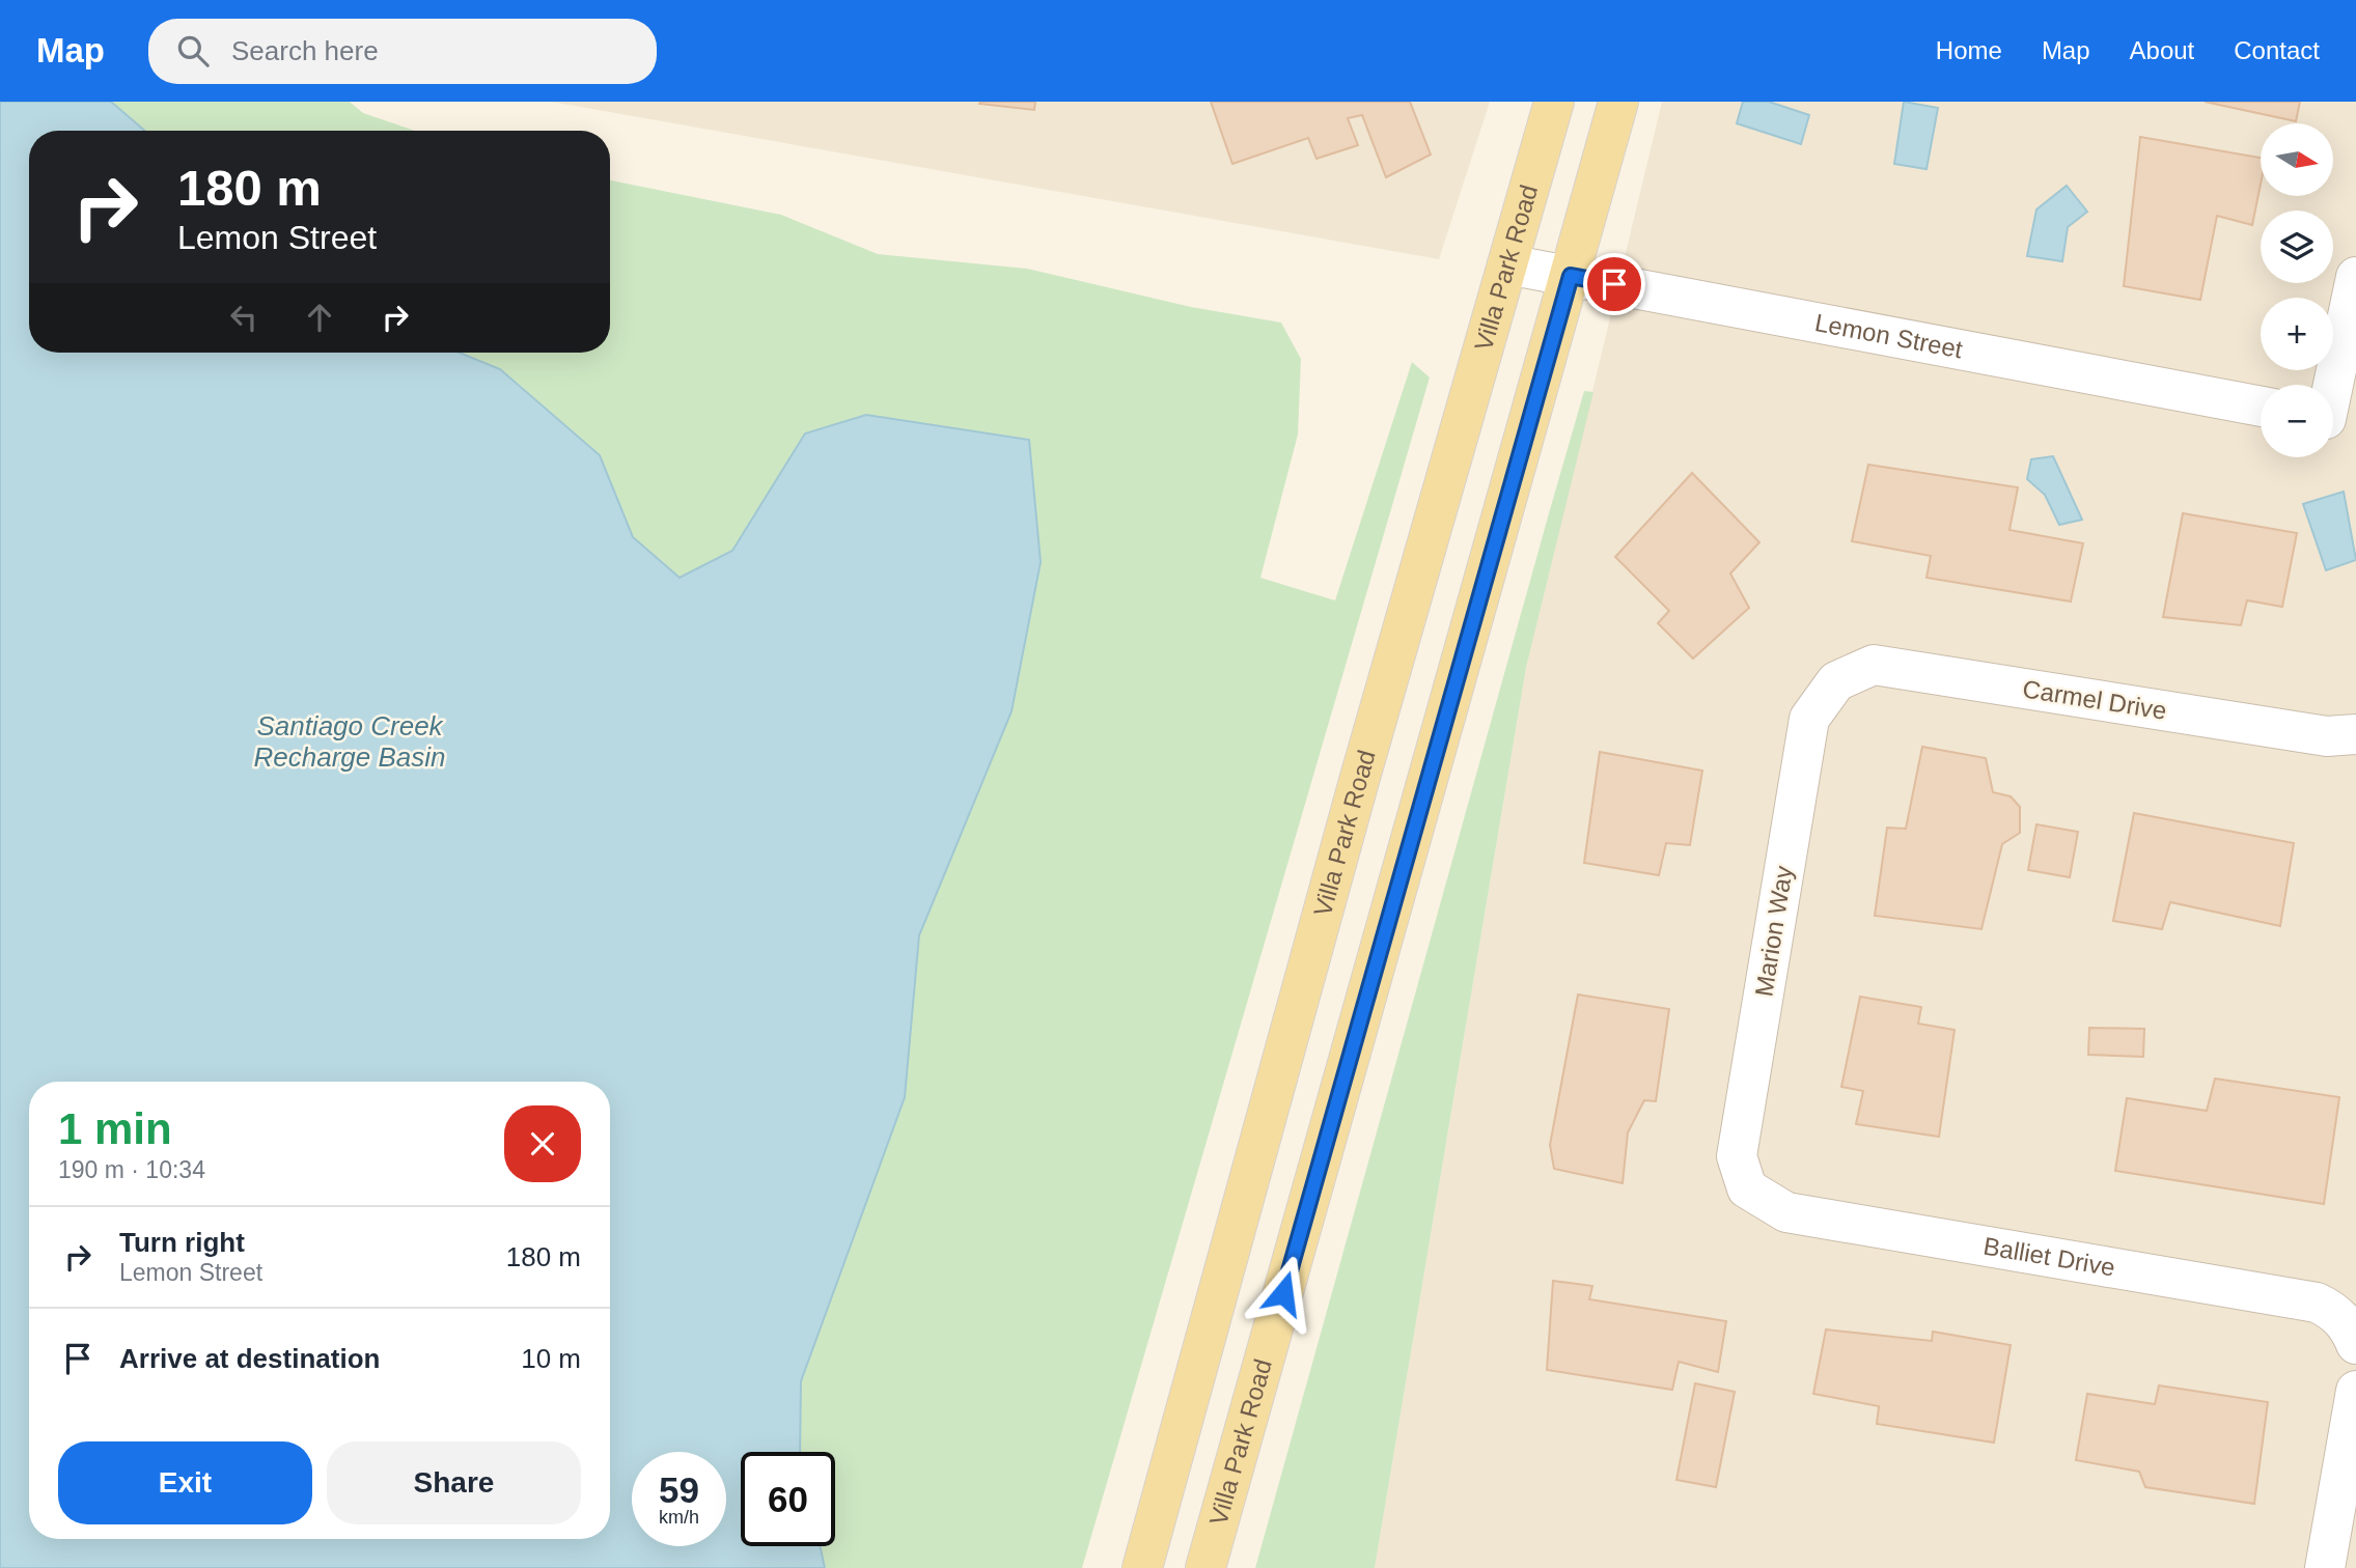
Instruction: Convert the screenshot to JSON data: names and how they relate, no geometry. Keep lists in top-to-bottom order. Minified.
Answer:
{"streets":{"main road":["Villa Park Road"],"street":["Lemon Street","Carmel Drive","Marion Way","Balliet Drive"]},"crossings":[["Villa Park Road","Lemon Street"],["Carmel Drive","Marion Way"],["Marion Way","Balliet Drive"]],"water":["Santiago Creek Recharge Basin"],"north":"right","page":{"header":"Map","search":"Search here","nav":["Home","Map","About","Contact"],"map_buttons":["+","−"],"turn":["180 m","Lemon Street"],"heading":["1 min","190 m · 10:34"],"list":[{"name":"Turn right","note":"Lemon Street","value":"180 m"},{"name":"Arrive at destination","value":"10 m"}],"buttons":["Exit","Share"],"speed":"59 km/h","limit":"60"}}
